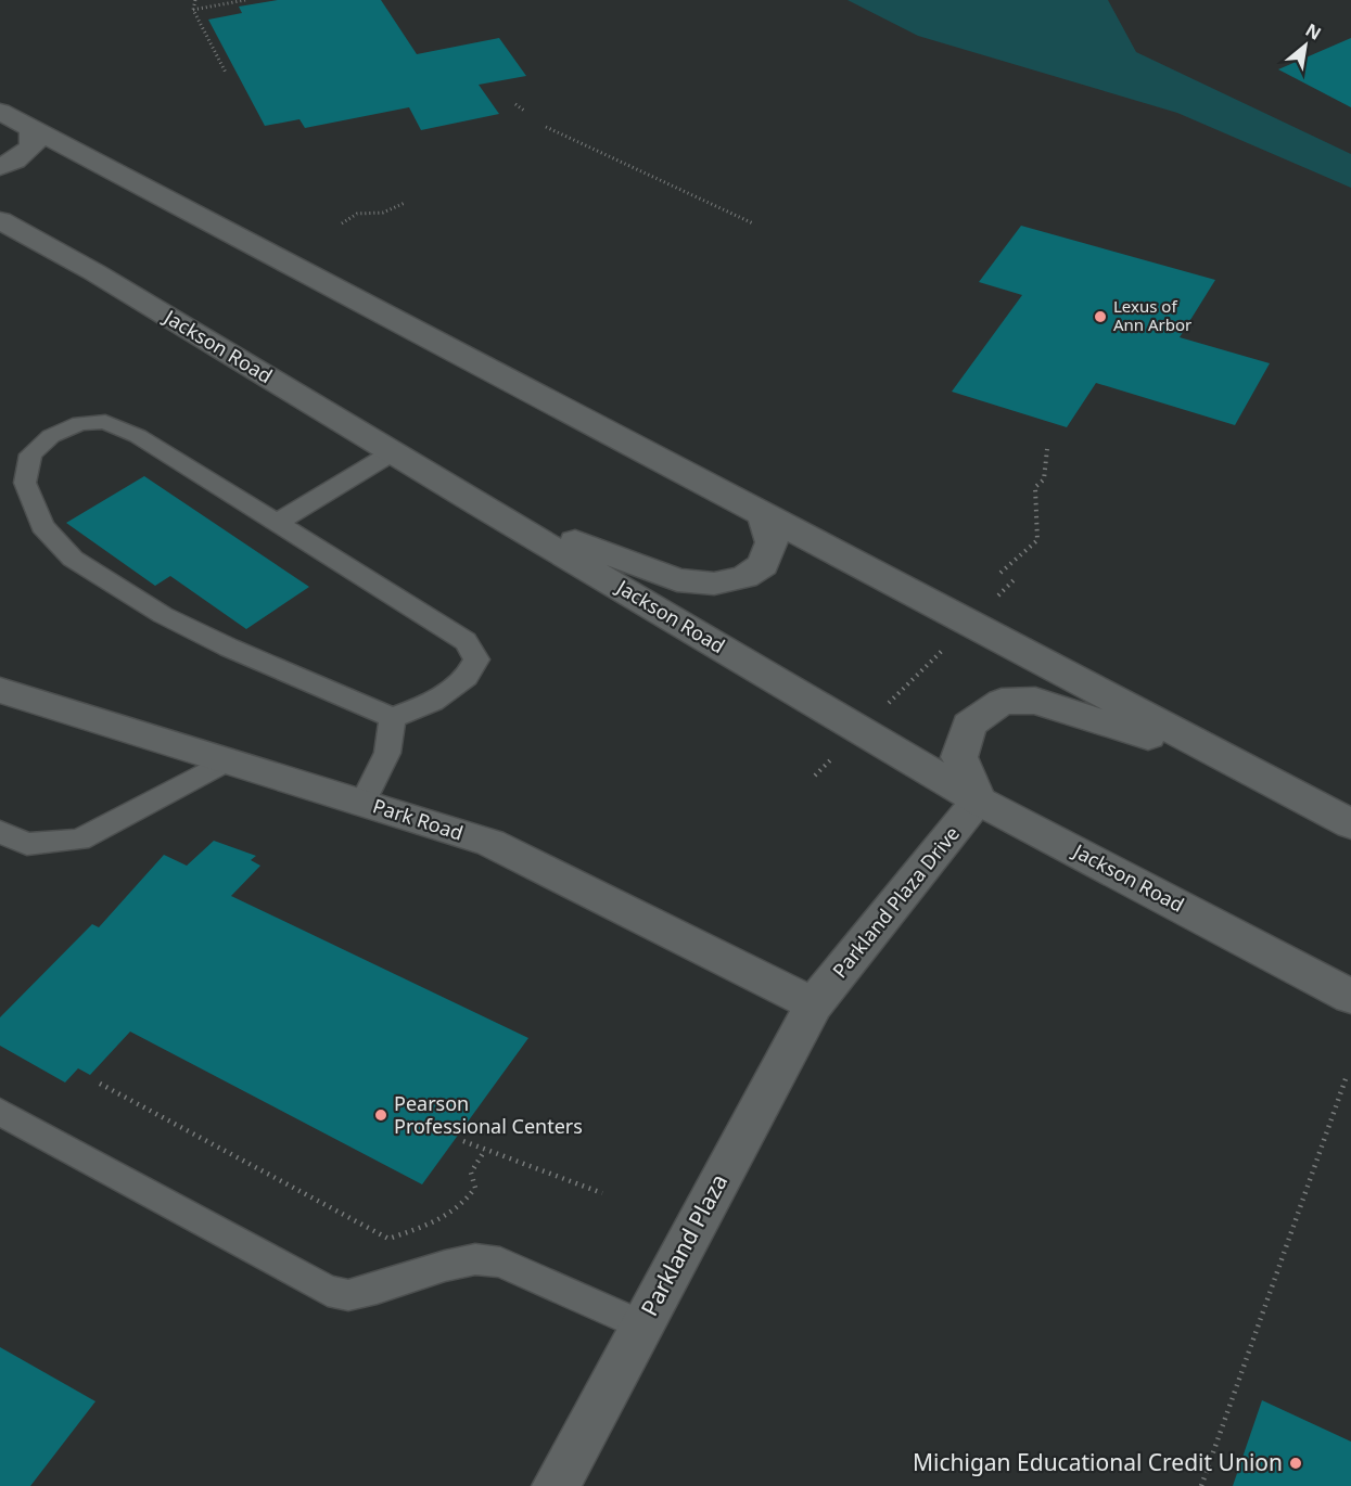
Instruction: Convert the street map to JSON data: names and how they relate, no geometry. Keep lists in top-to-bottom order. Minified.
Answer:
{"streets":{"main road":["Jackson Road","Park Road","Parkland Plaza Drive","Parkland Plaza"]},"crossings":[["Jackson Road","Parkland Plaza Drive"],["Park Road","Parkland Plaza Drive"],["Park Road","Parkland Plaza"],["Parkland Plaza Drive","Parkland Plaza"]],"places":["Lexus of Ann Arbor","Pearson Professional Centers","Michigan Educational Credit Union"],"north":"top right"}
